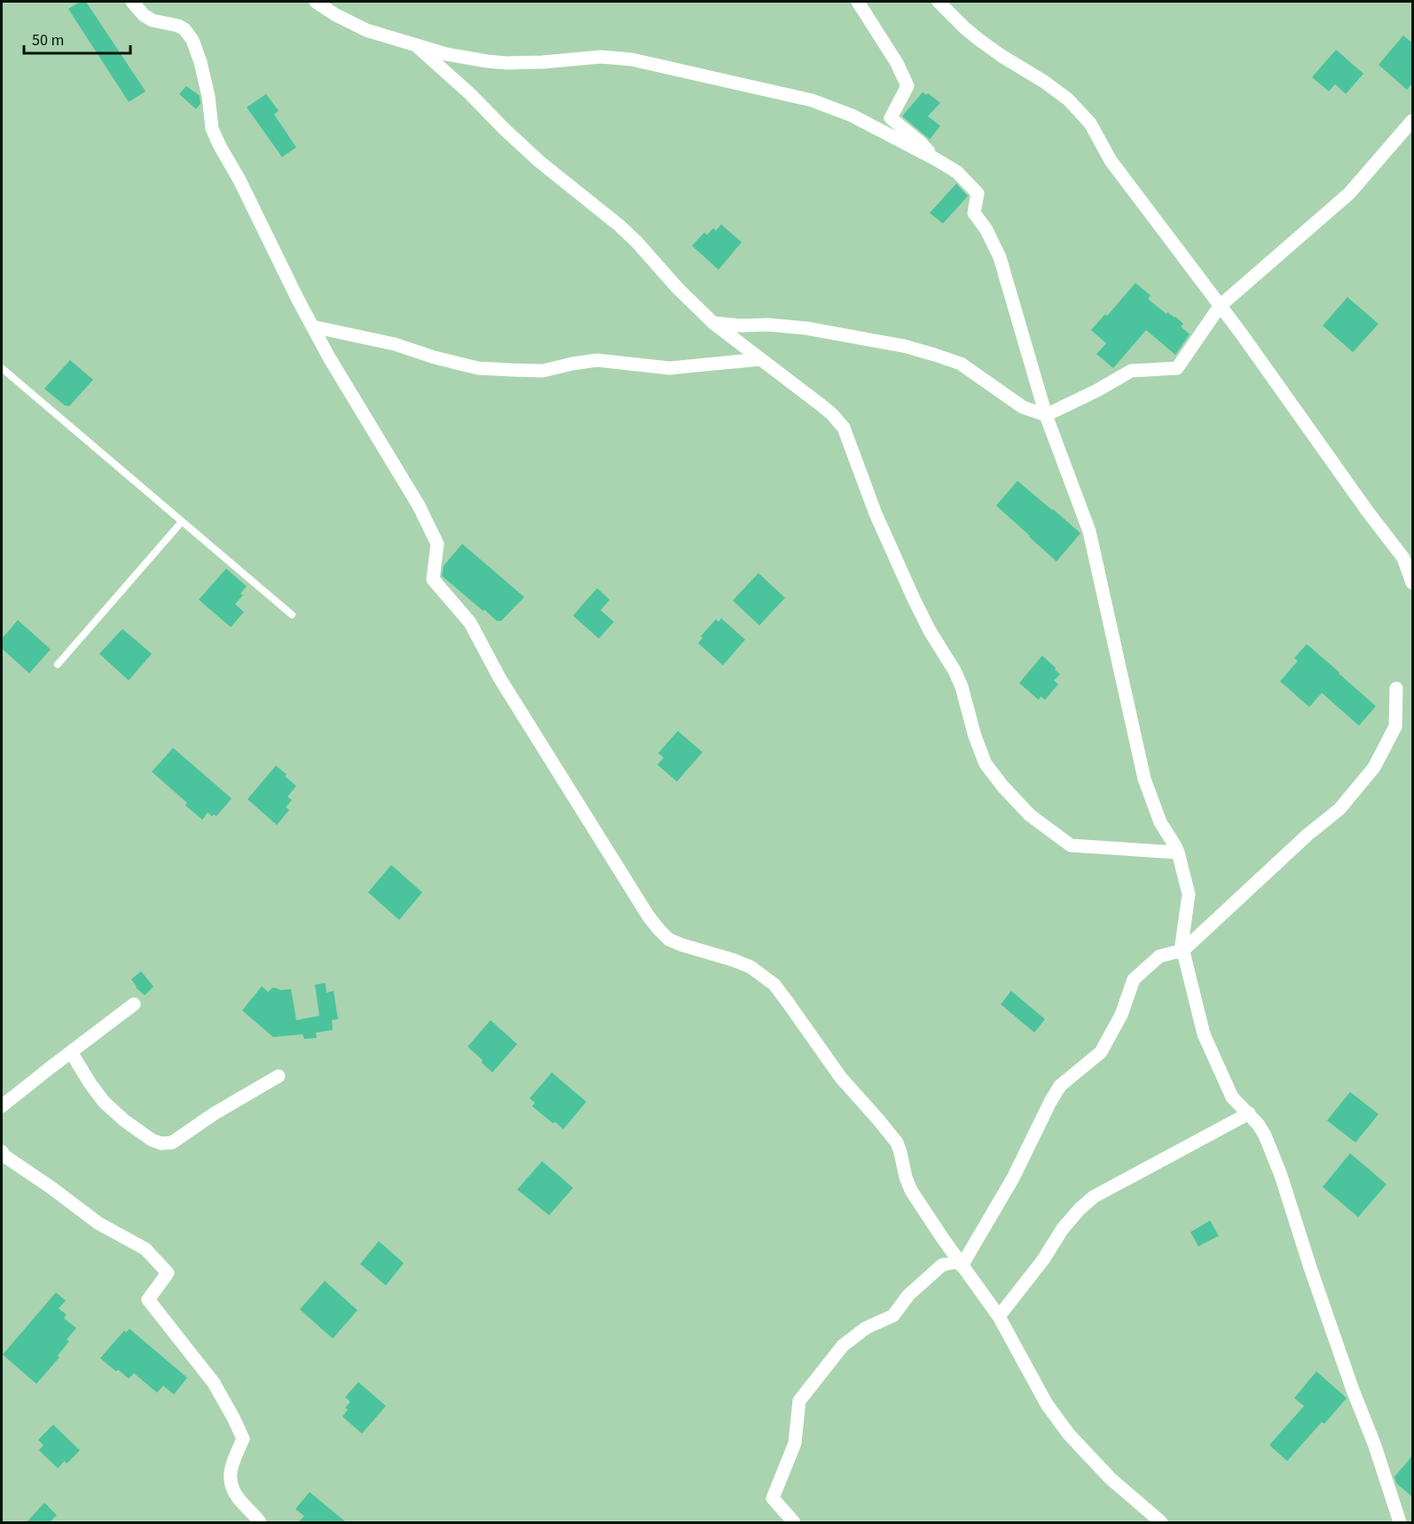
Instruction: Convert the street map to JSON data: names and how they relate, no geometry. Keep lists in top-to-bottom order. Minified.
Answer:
{"scale_bar":"50 m"}
